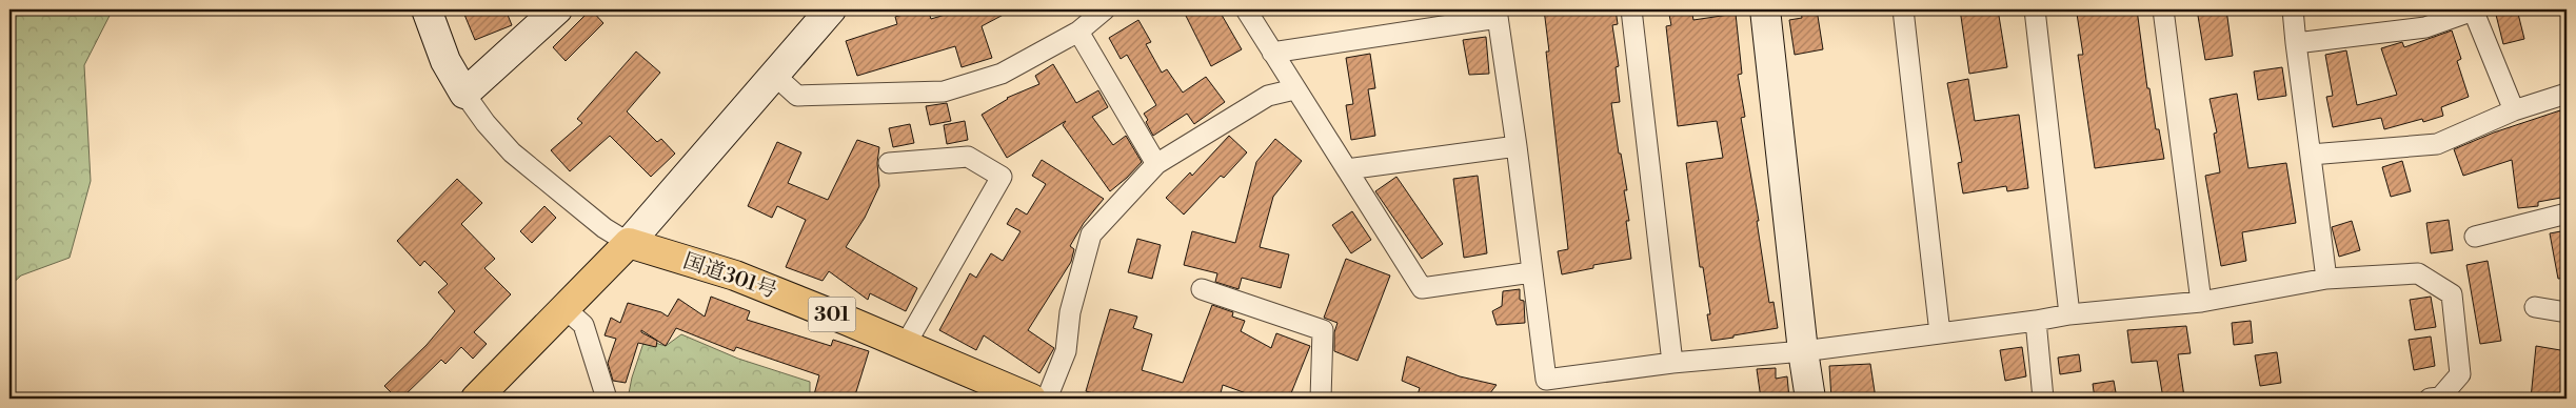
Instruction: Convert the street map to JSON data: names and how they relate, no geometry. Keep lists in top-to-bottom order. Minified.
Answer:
{"streets":{"highway":["国道301号","301"]}}
